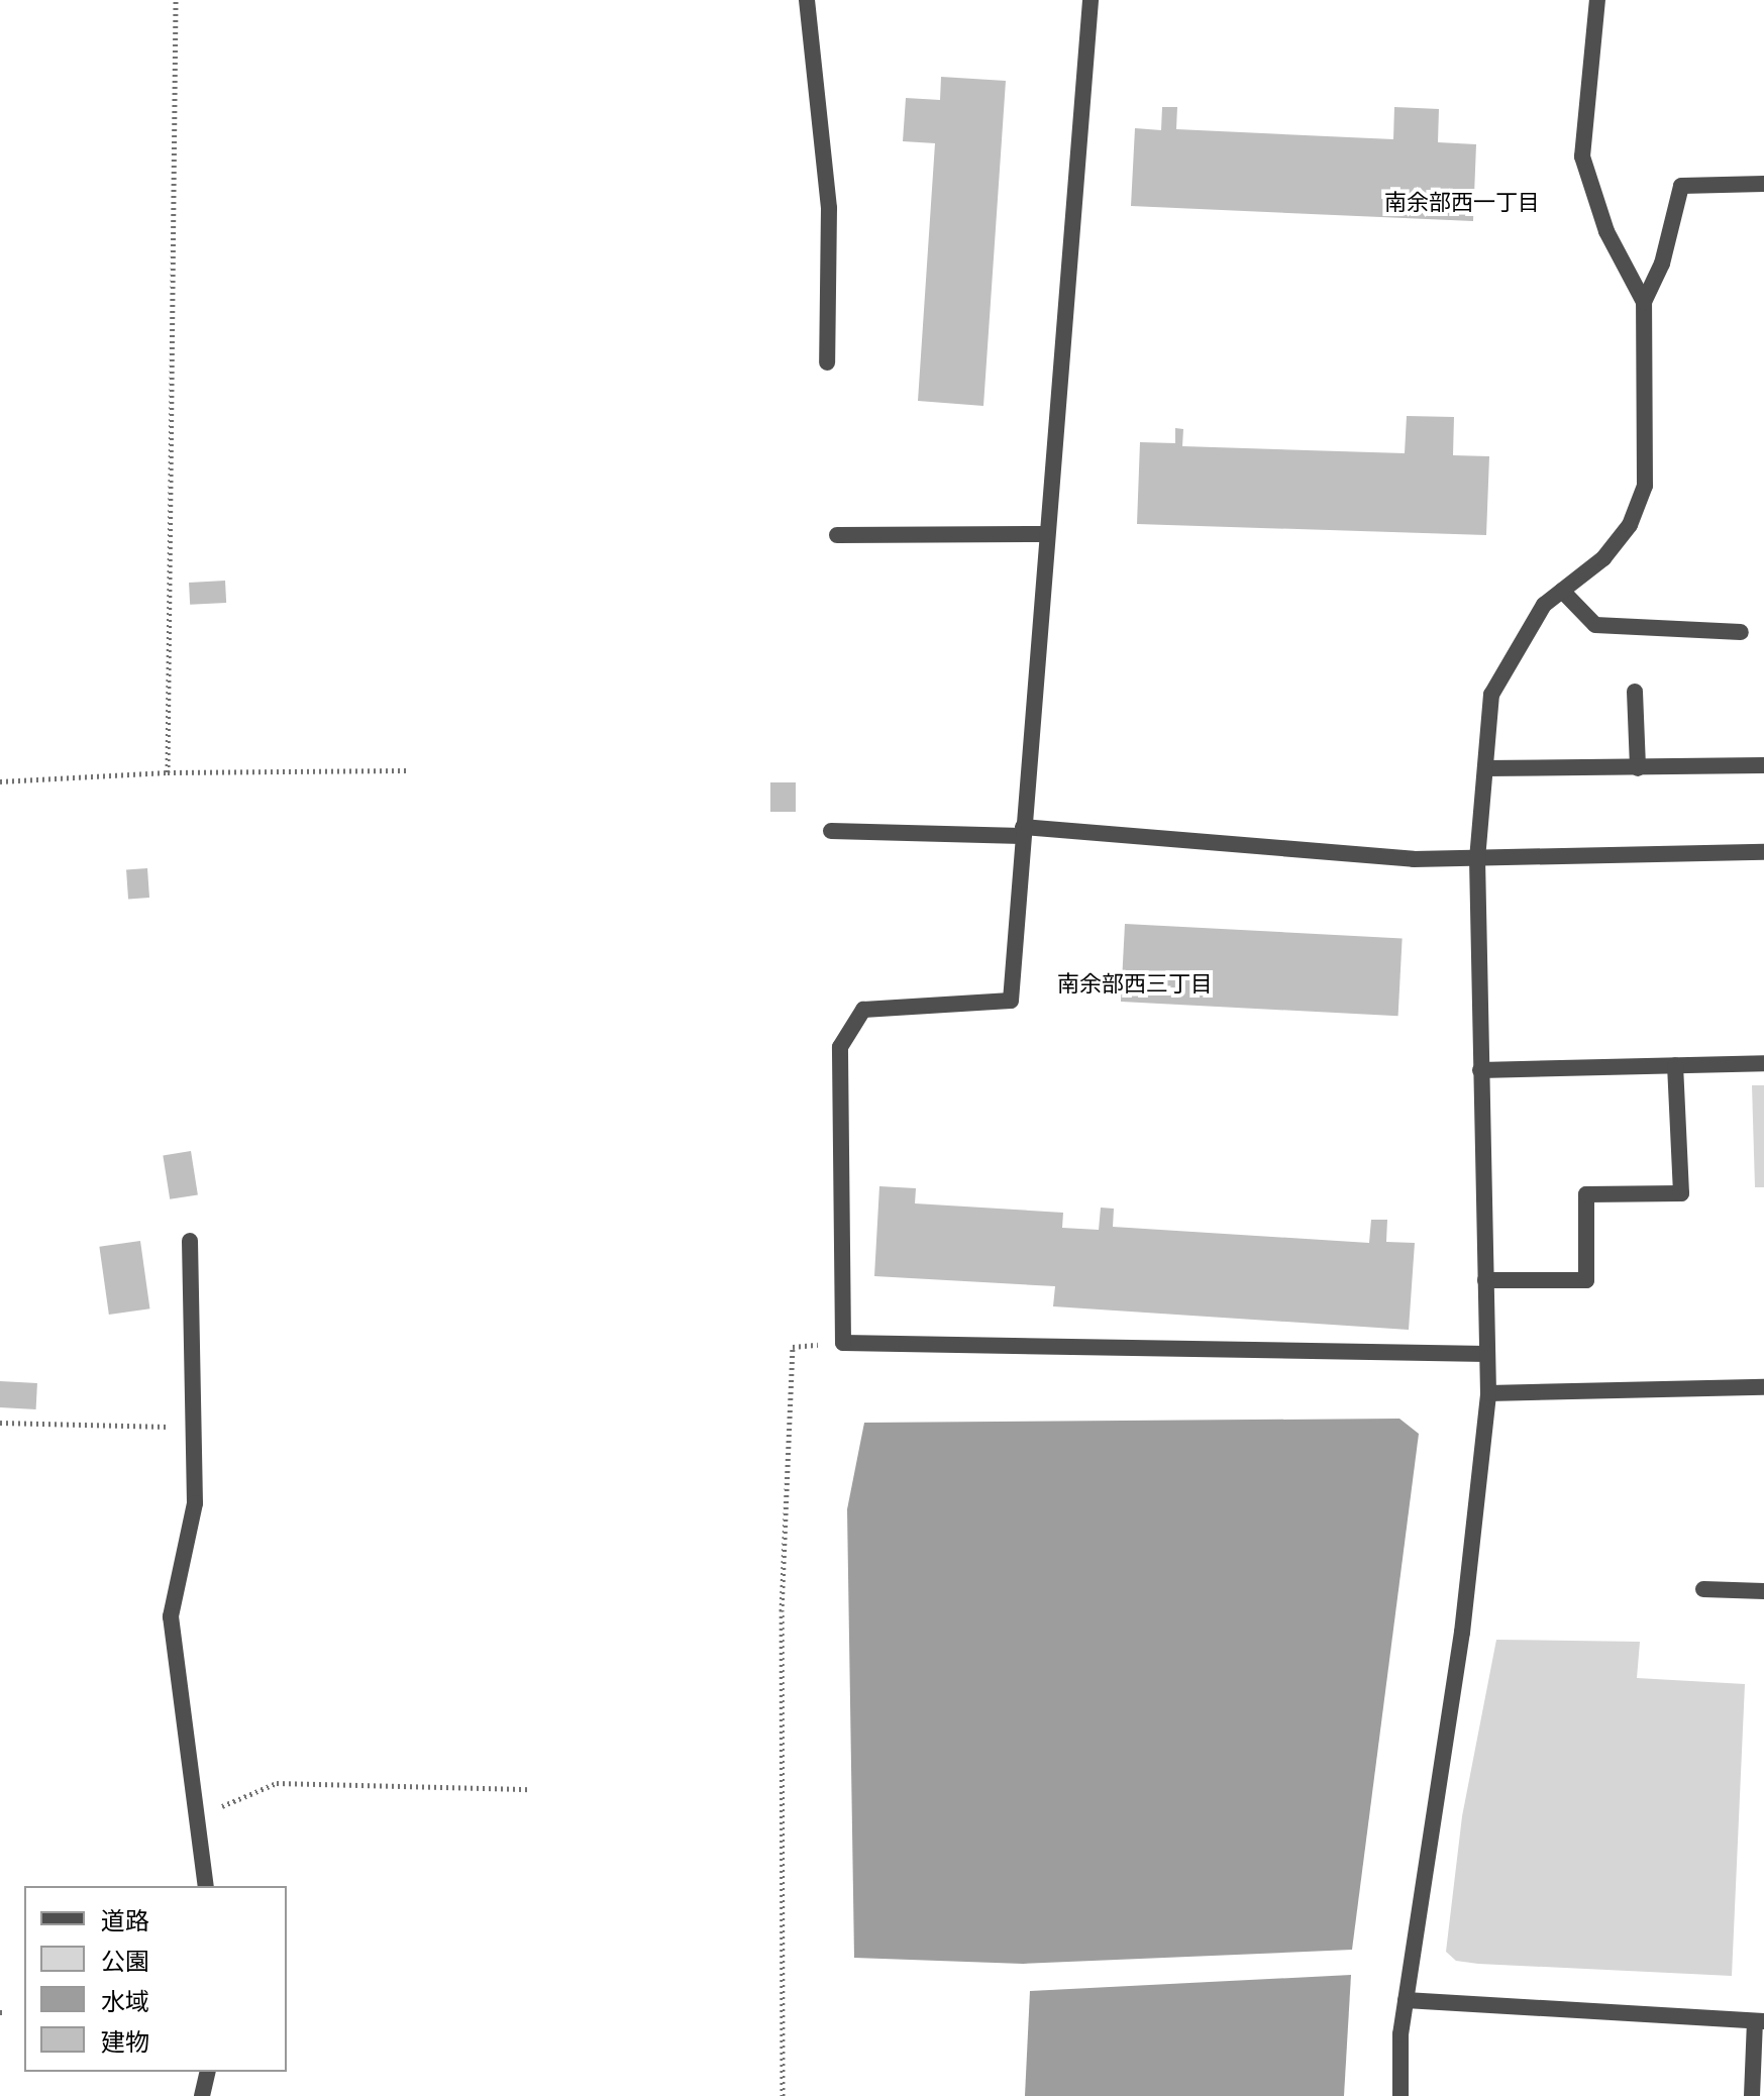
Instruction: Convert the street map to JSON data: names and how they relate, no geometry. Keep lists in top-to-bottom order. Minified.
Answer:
{"districts":["南余部西一丁目","南余部西三丁目"],"legend":["道路","公園","水域","建物"]}
